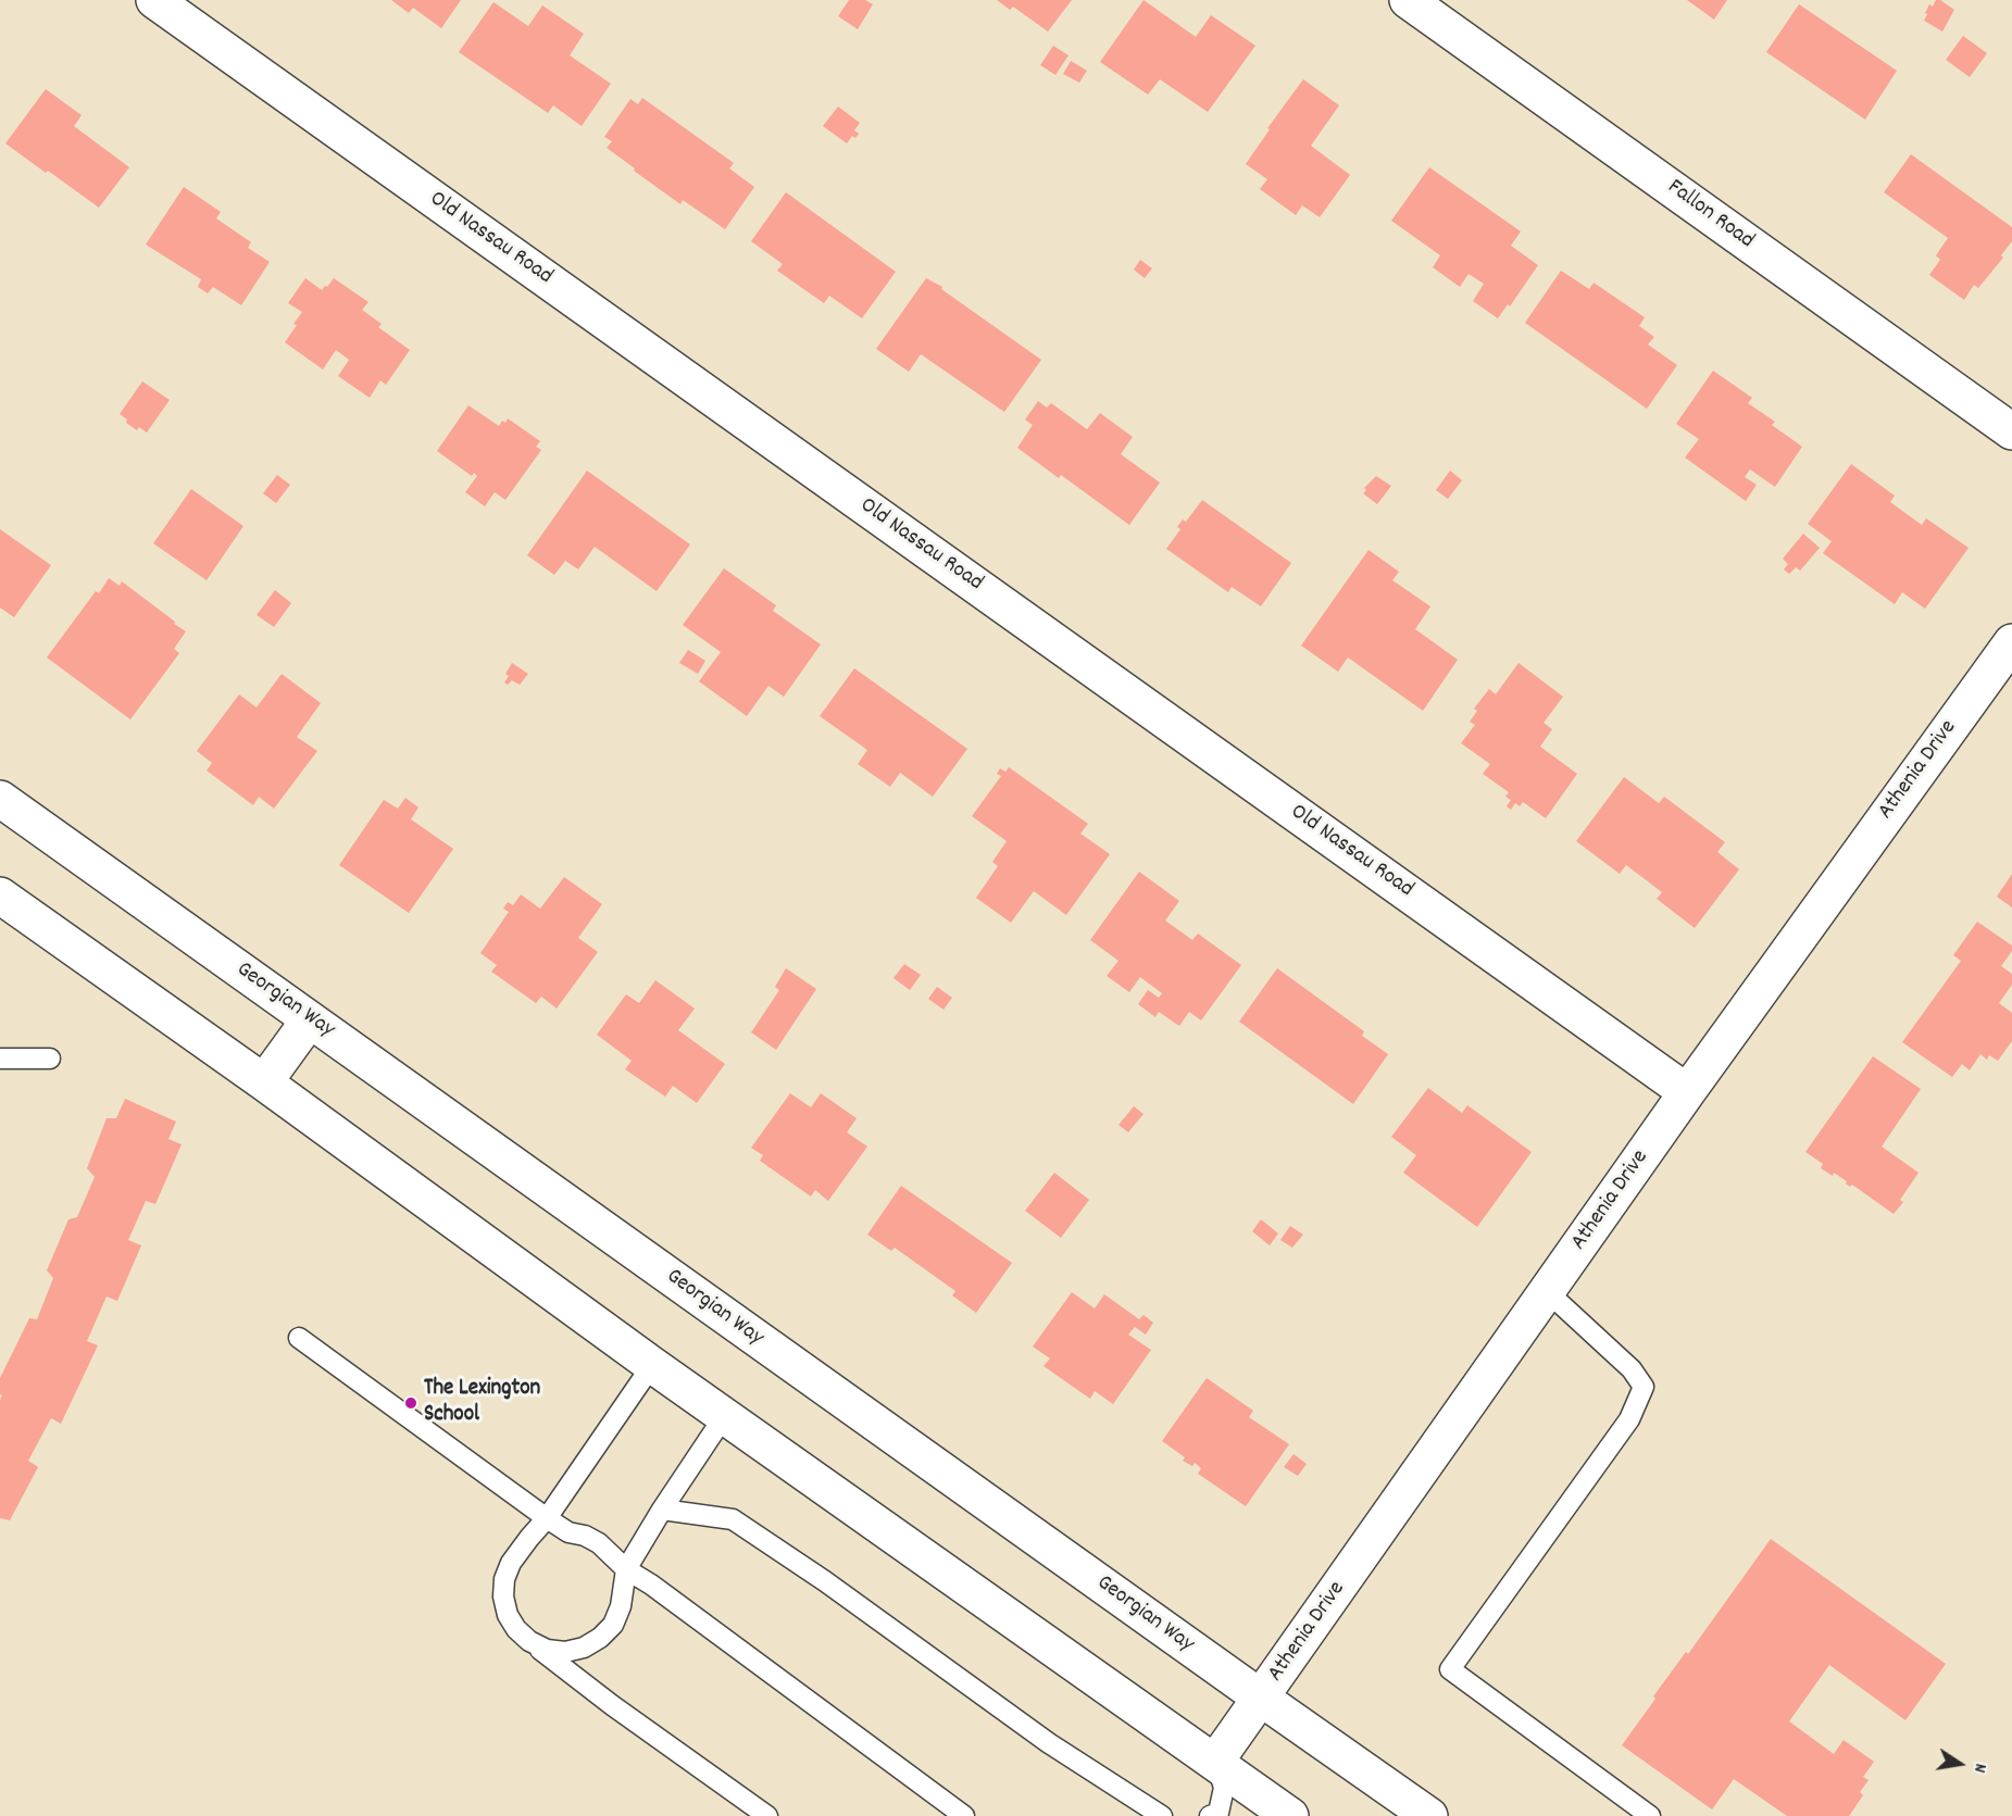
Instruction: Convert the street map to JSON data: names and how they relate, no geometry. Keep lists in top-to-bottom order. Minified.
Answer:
{"streets":{"street":["Fallon Road","Old Nassau Road","Athenia Drive","Georgian Way"]},"crossings":[["Old Nassau Road","Athenia Drive"],["Athenia Drive","Georgian Way"]],"places":["The Lexington School"],"north":"right"}
